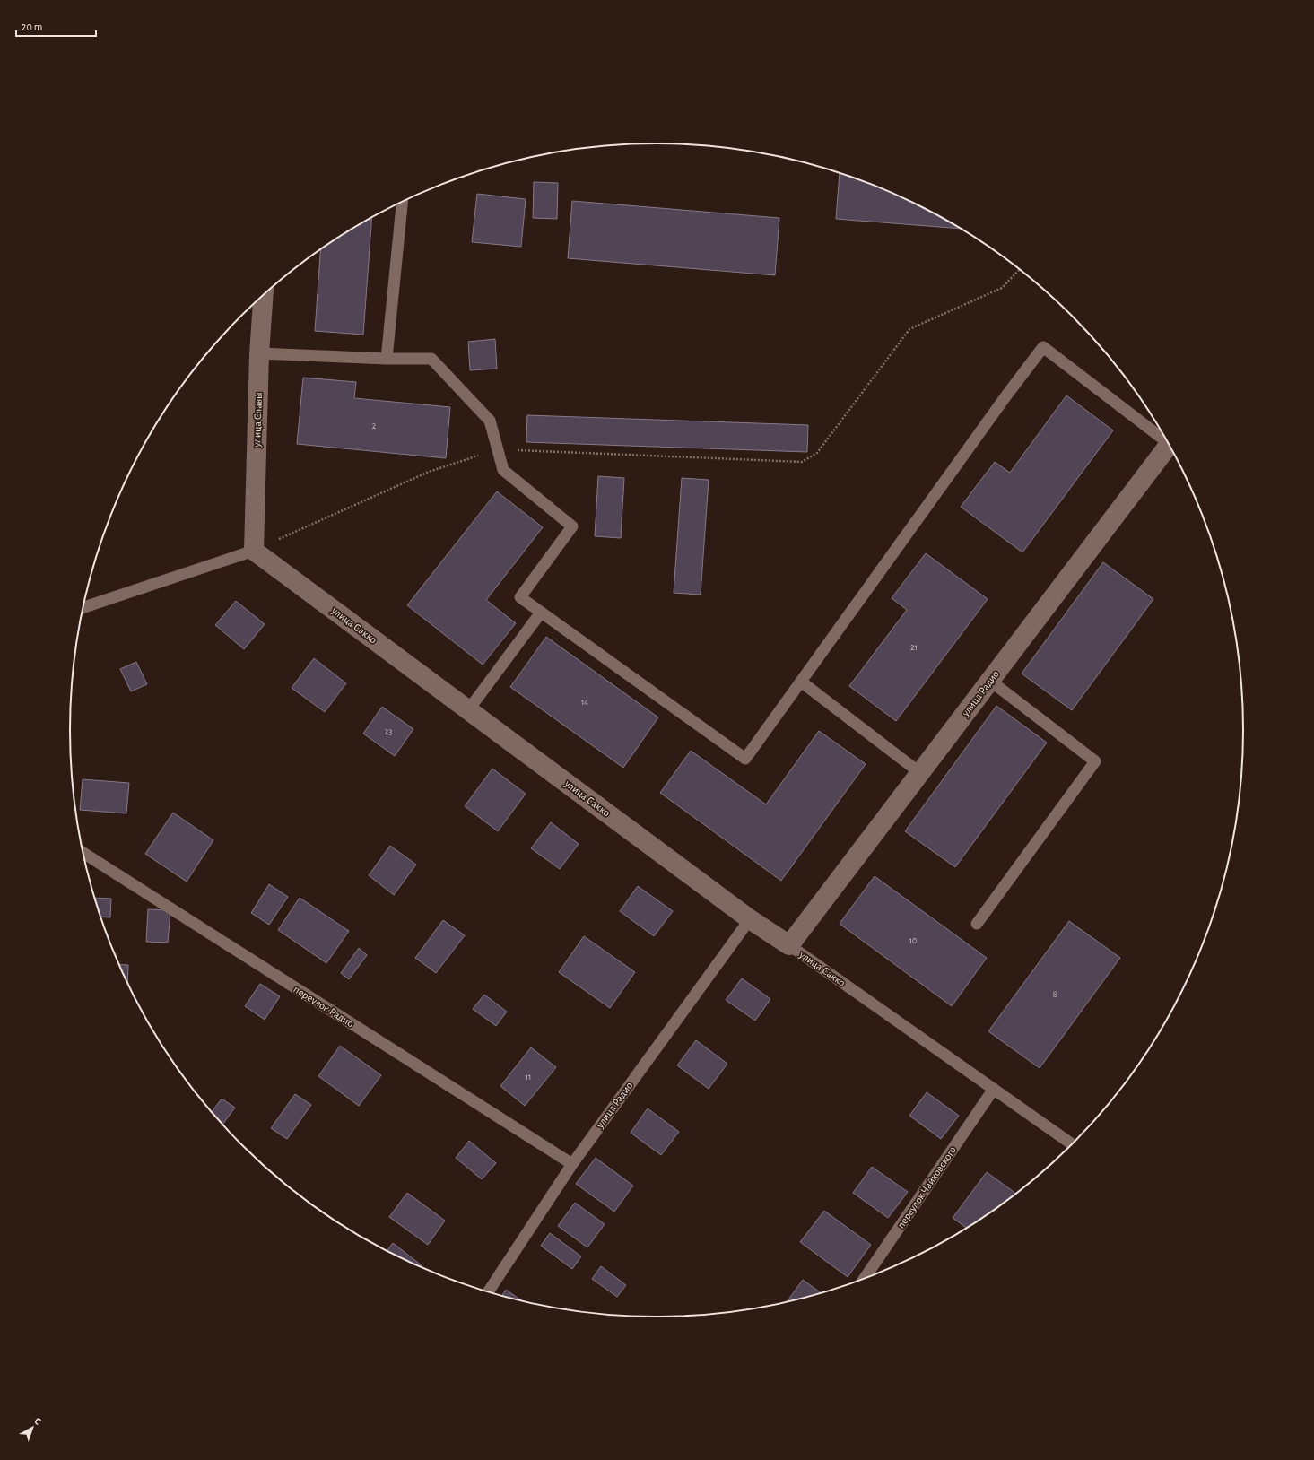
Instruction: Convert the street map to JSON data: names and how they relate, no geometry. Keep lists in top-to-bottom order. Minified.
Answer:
{"streets":{"street":["улица Славы","улица Сакко","улица Радио"],"lane":["переулок Радио","переулок Чайковского"]},"crossings":[["улица Славы","улица Сакко"],["улица Сакко","улица Радио"],["улица Сакко","переулок Чайковского"],["улица Радио","переулок Радио"]],"house_numbers":["2","21","14","23","10","8","11"],"scale_bar":"20 m","north":"top right"}
